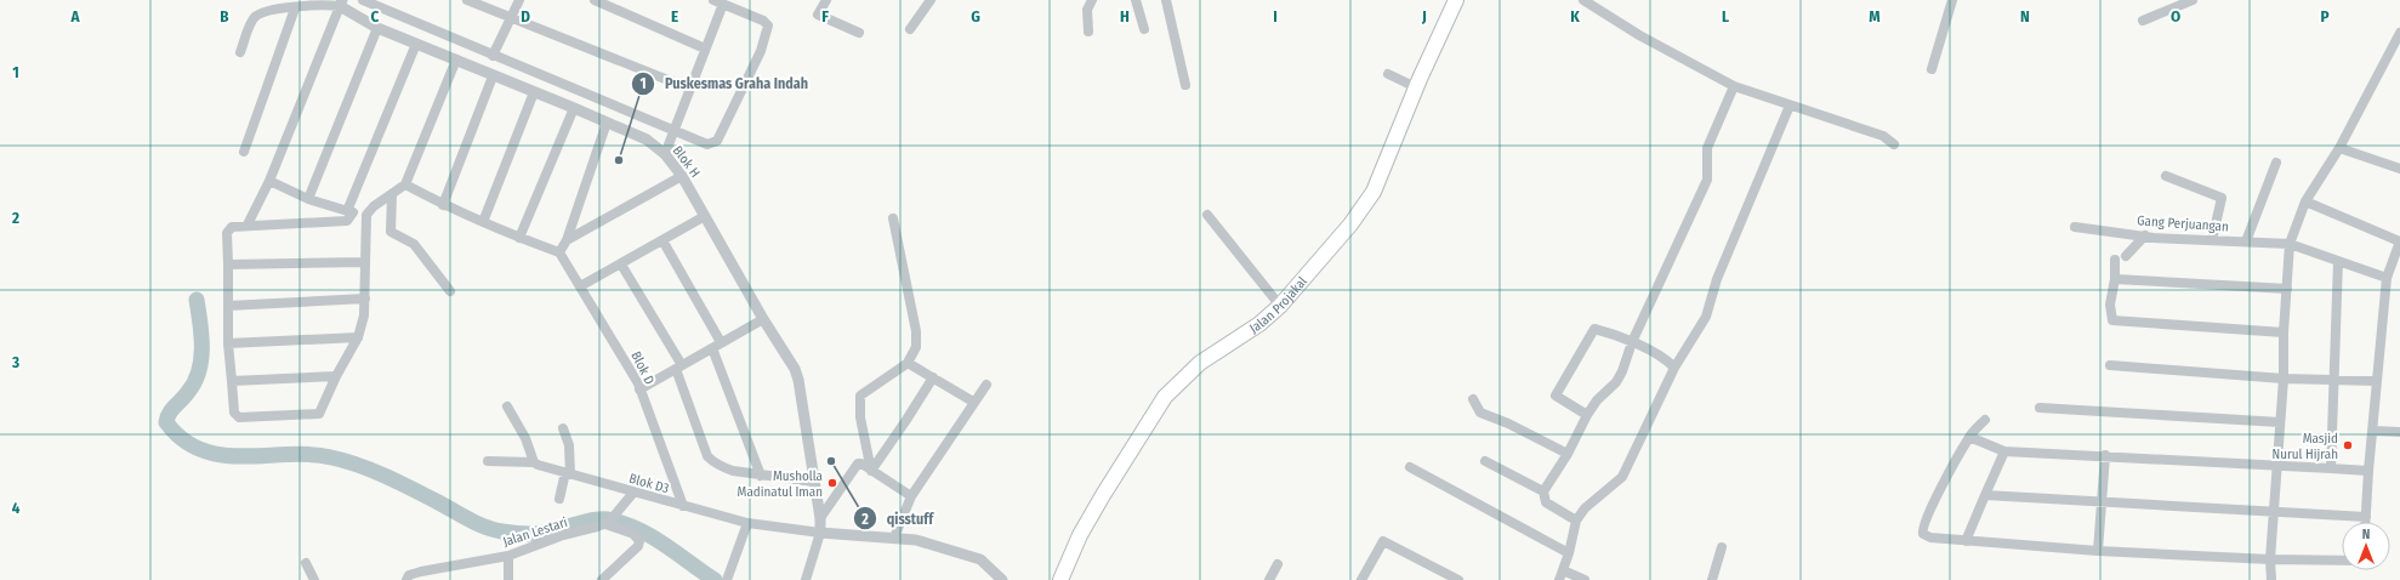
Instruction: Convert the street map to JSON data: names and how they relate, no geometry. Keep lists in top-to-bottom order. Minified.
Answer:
{"streets":{"main road":["Jalan Projakal"],"street":["Blok H","Gang Perjuangan","Blok D","Blok D3","Jalan Lestari"]},"crossings":[["Blok H","Blok D3"],["Blok D","Blok D3"]],"places":["Puskesmas Graha Indah","Masjid Nurul Hijrah","qisstuff","Musholla Madinatul Iman"],"north":"top","grid":{"columns":["A","B","C","D","E","F","G","H","I","J","K","L","M","N","O","P"],"rows":["1","2","3","4"]}}
